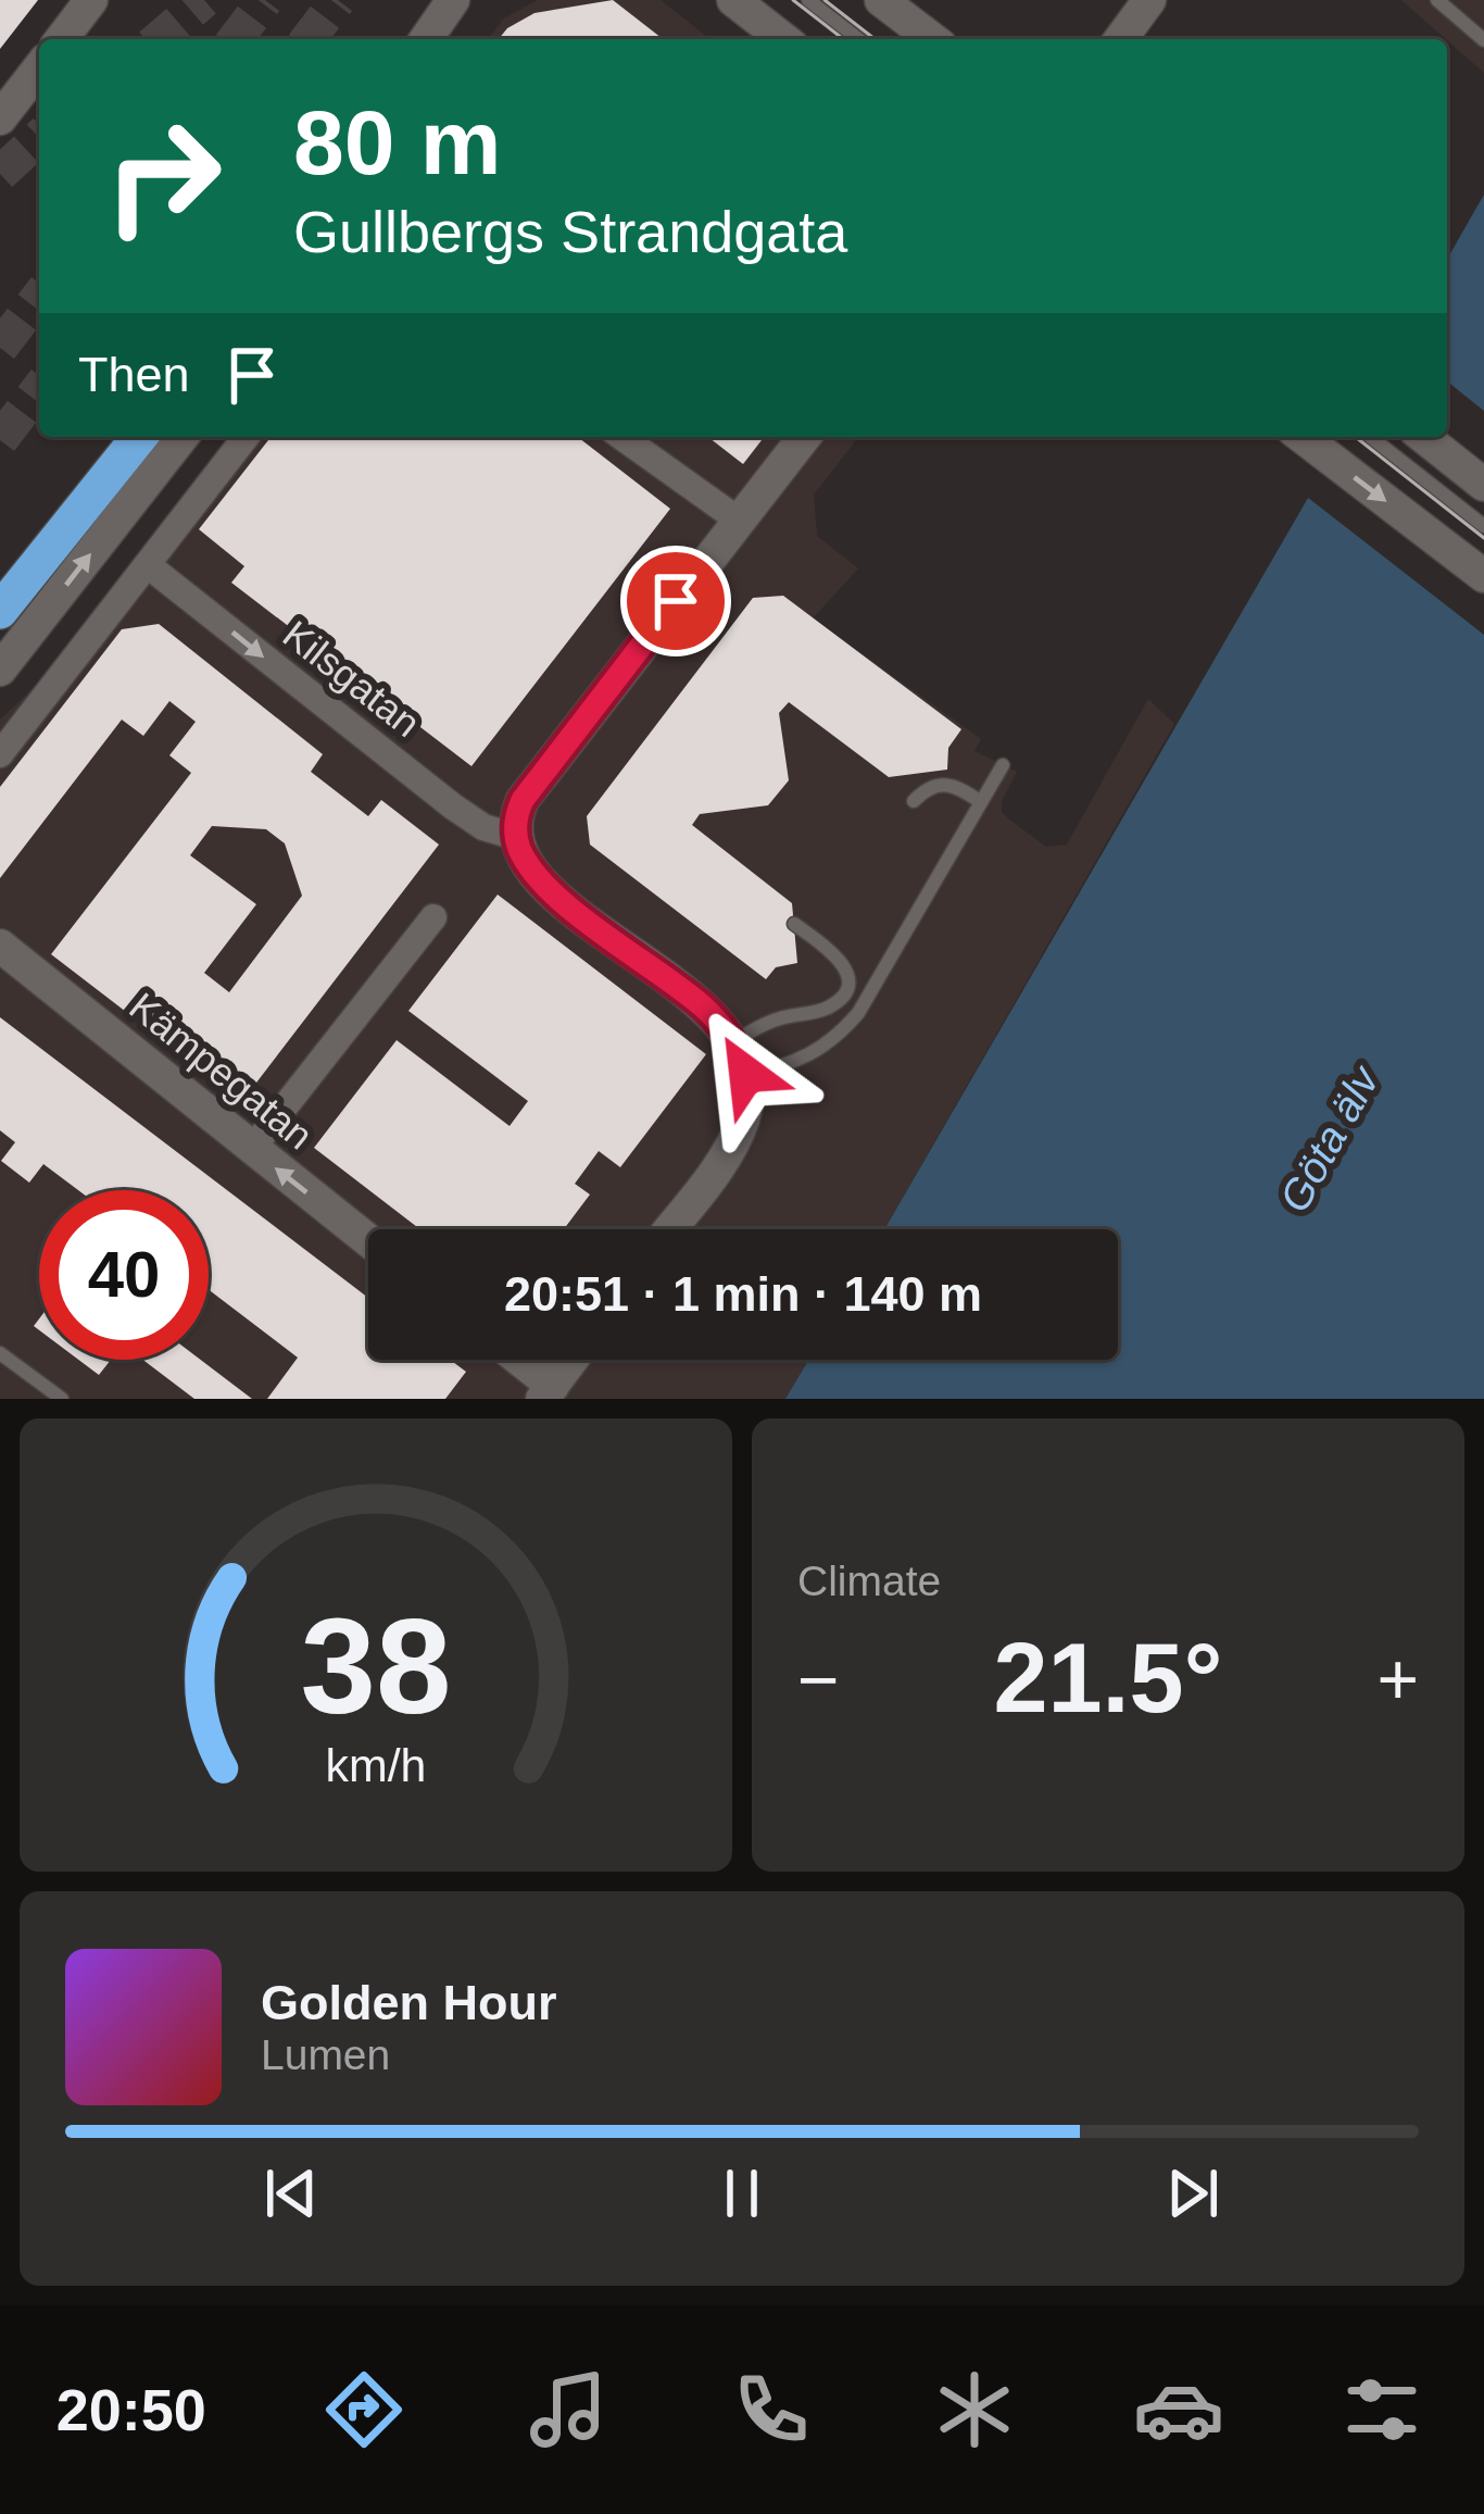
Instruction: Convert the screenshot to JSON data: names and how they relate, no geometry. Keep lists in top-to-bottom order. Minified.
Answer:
{"streets":{"street":["Kilsgatan","Kämpegatan"]},"one_way":["Kilsgatan"],"water":["Göta älv"],"page":{"turn":["80 m","Gullbergs Strandgata"],"then":"Then","limit":"40","trip":"20:51 · 1 min · 140 m","tile":"Climate","heat":["−","21.5°","+"],"song":["Golden Hour","Lumen"],"tabs":"20:50","gauge":["38","km/h"]}}
